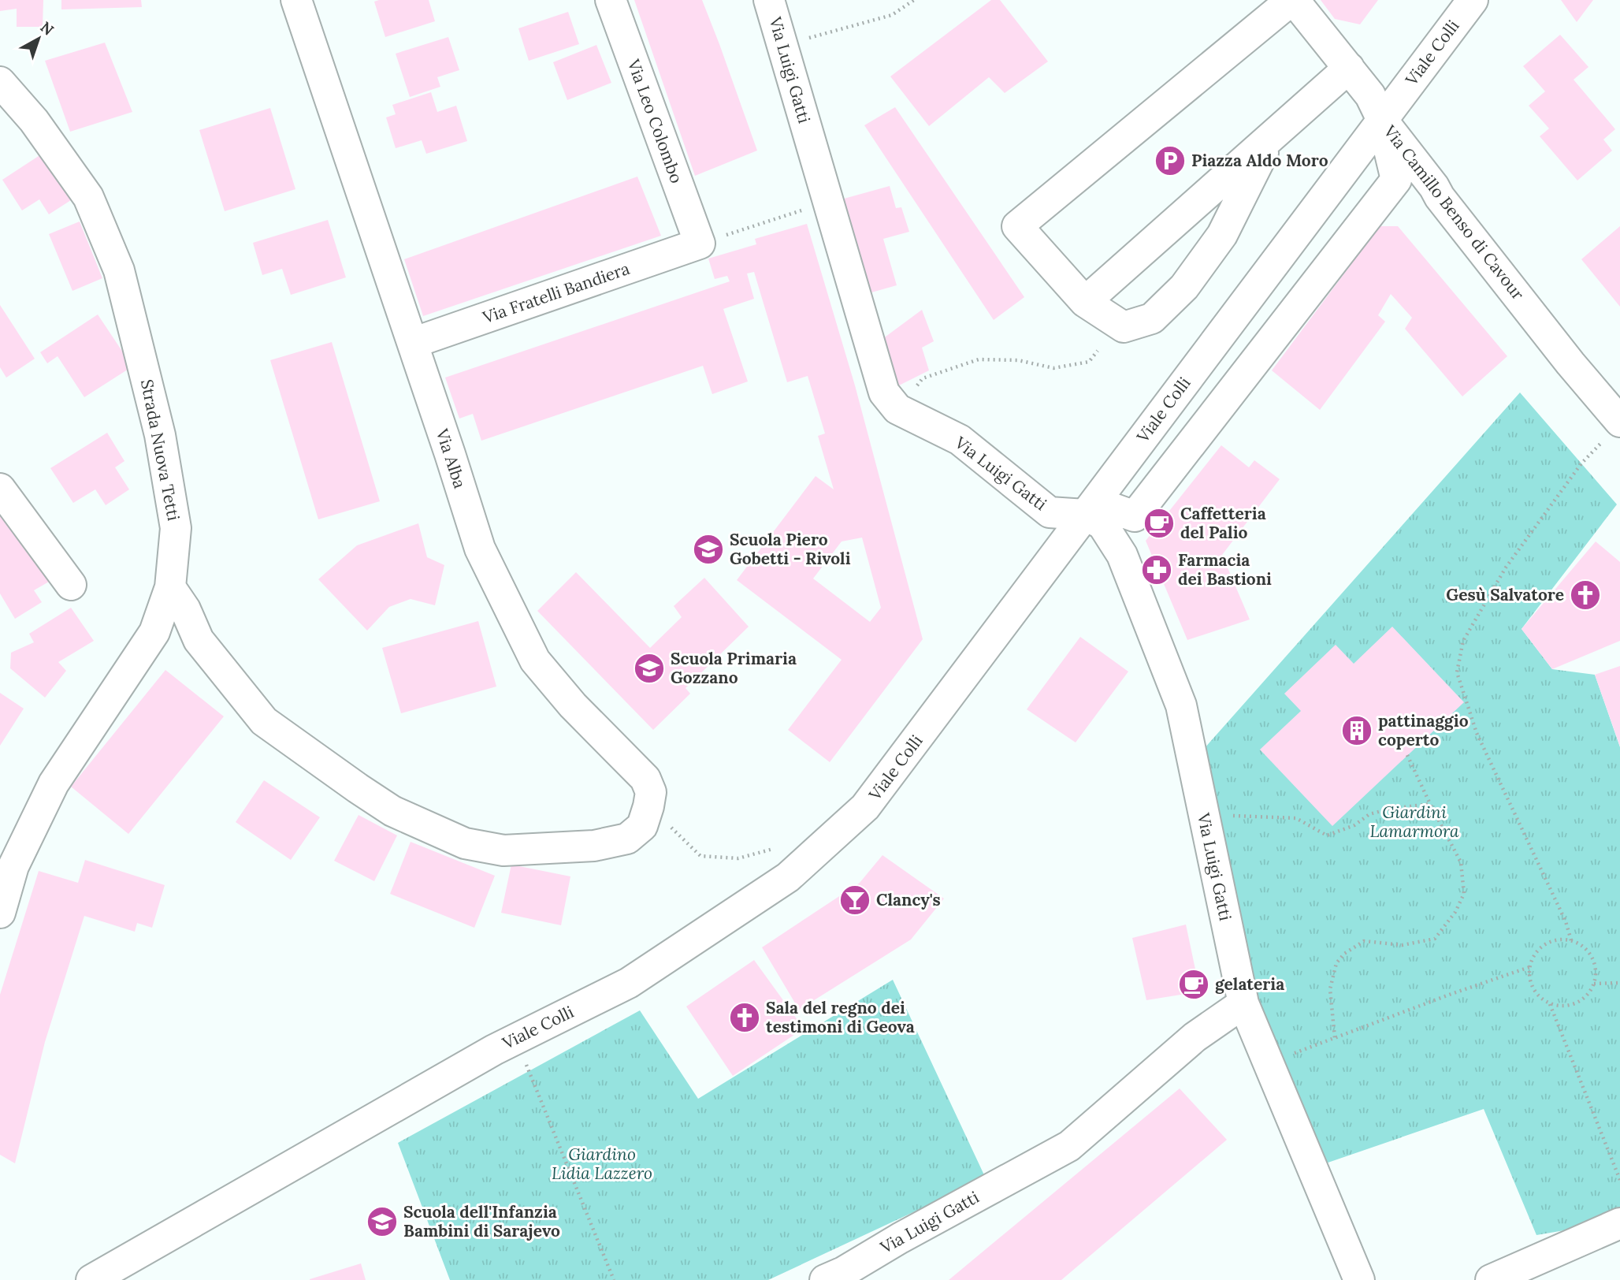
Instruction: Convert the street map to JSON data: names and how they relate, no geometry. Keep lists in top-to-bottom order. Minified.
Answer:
{"streets":{"street":["Viale Colli","Via Luigi Gatti","Via Leo Colombo","Via Camillo Benso di Cavour","Via Fratelli Bandiera","Strada Nuova Tetti","Via Alba"]},"crossings":[["Viale Colli","Via Luigi Gatti"],["Viale Colli","Via Camillo Benso di Cavour"],["Via Leo Colombo","Via Fratelli Bandiera"],["Via Fratelli Bandiera","Via Alba"]],"parks":["Giardini Lamarmora","Giardino Lidia Lazzero"],"places":{"parking":["Piazza Aldo Moro"],"cafe":["Caffetteria del Palio","gelateria"],"school or university":["Scuola Piero Gobetti - Rivoli","Scuola Primaria Gozzano","Scuola dell'Infanzia Bambini di Sarajevo"],"pharmacy":["Farmacia dei Bastioni"],"church":["Gesù Salvatore","Sala del regno dei testimoni di Geova"],"building":["pattinaggio coperto"],"bar":["Clancy's"]},"north":"top right"}
